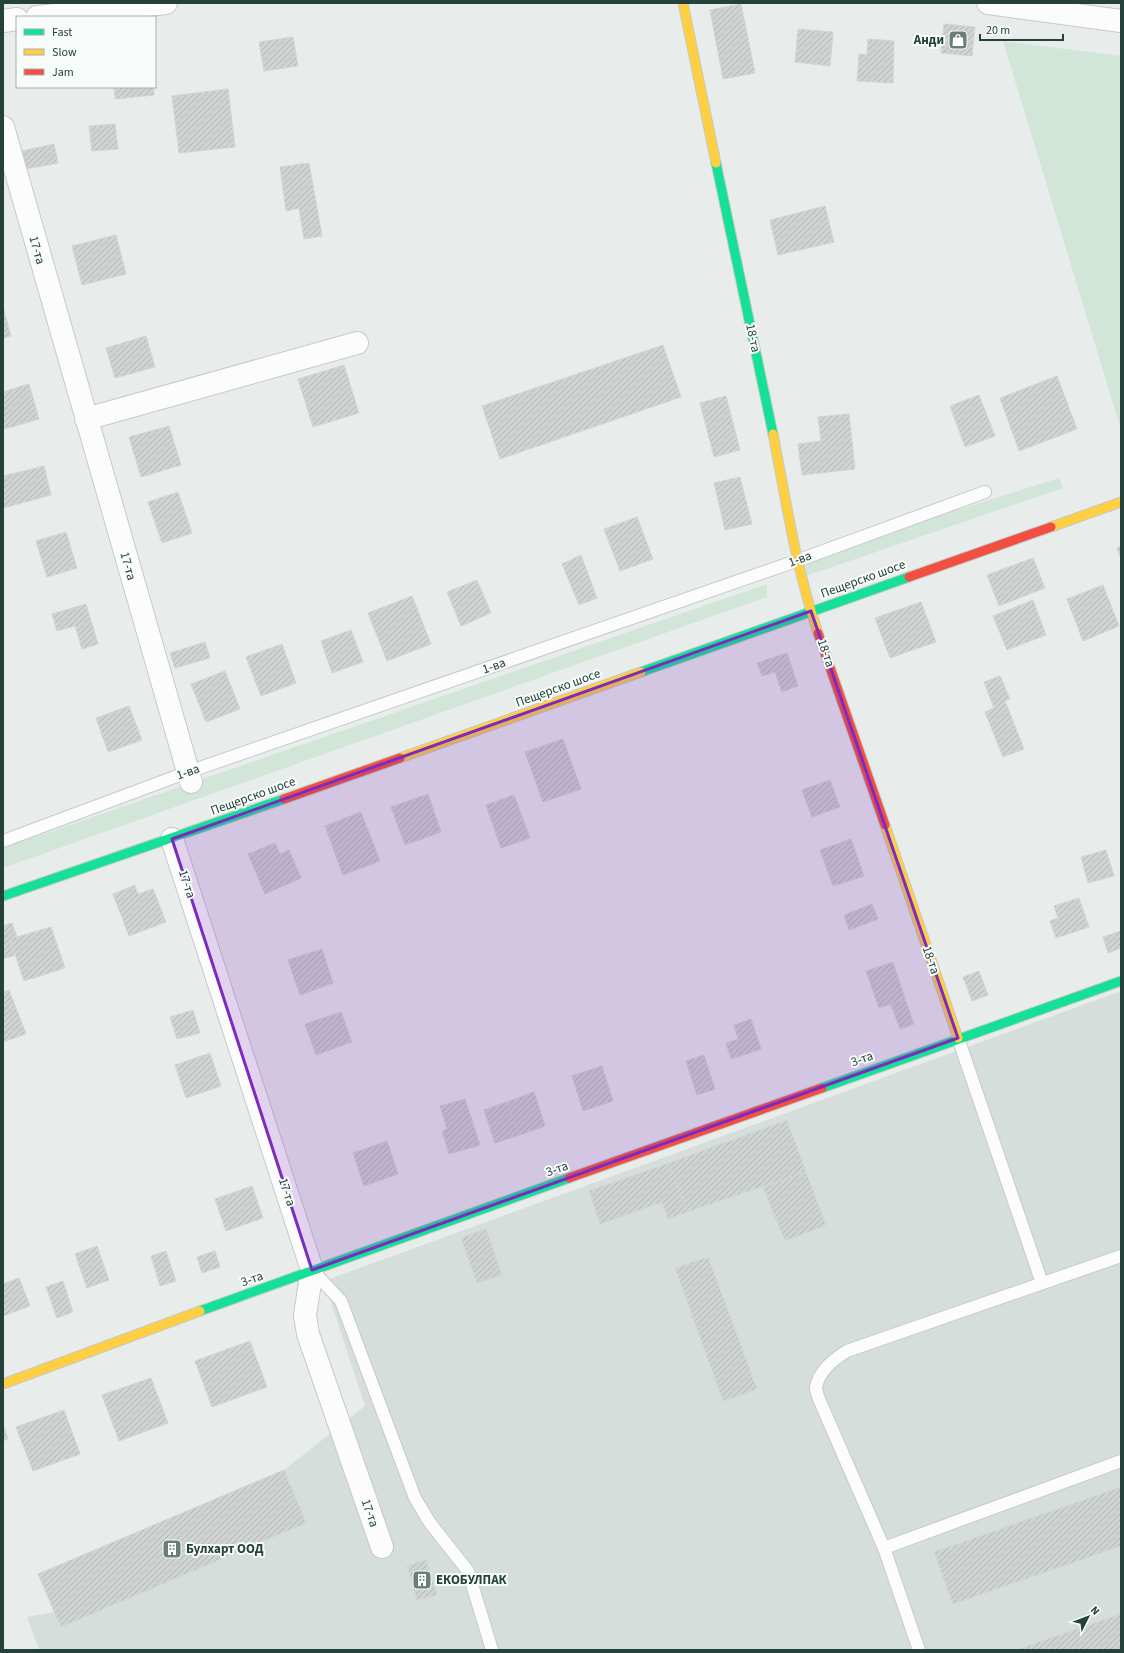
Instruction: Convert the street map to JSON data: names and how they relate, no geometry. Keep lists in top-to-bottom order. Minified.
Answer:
{"streets":{"street":["17-та","18-та","Пещерско шосе","3-та"],"lane":["1-ва"]},"crossings":[["17-та","1-ва"],["17-та","Пещерско шосе"],["17-та","3-та"],["18-та","1-ва"],["18-та","Пещерско шосе"],["18-та","3-та"]],"places":{"shop":["Анди"],"building":["Булхарт ООД","ЕКОБУЛПАК"]},"legend":["Fast","Slow","Jam"],"scale_bar":"20 m","north":"top right"}
